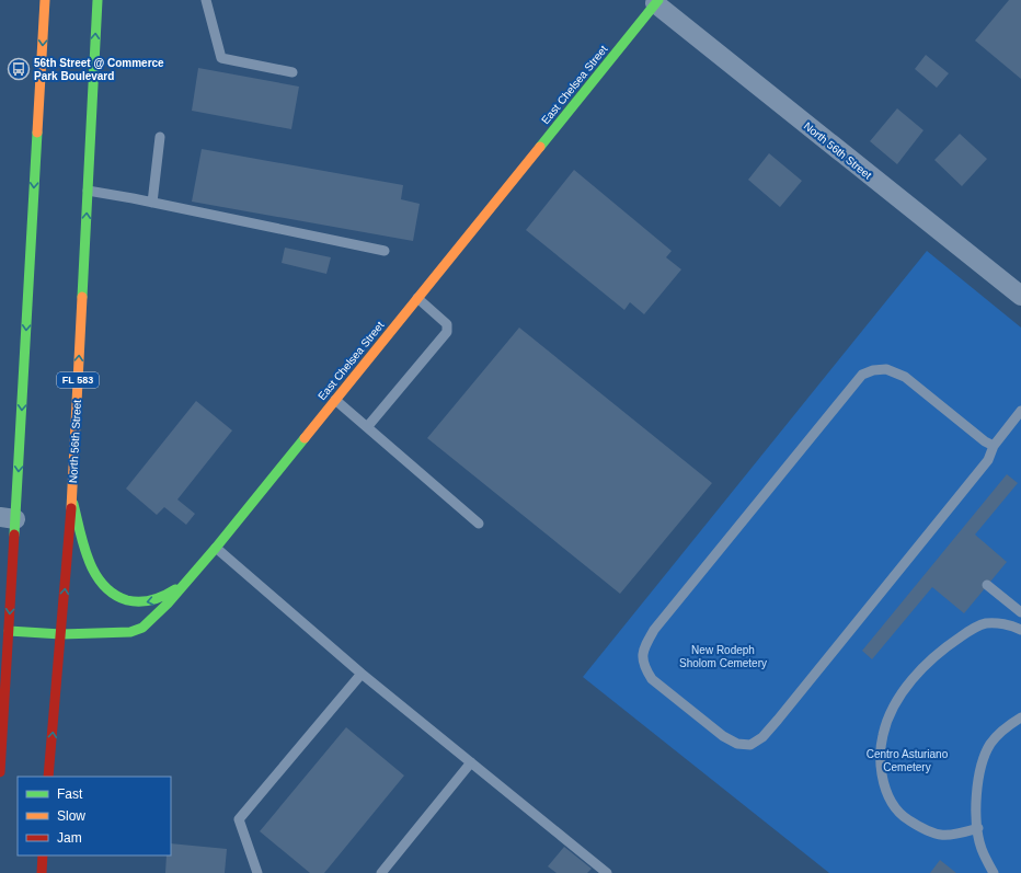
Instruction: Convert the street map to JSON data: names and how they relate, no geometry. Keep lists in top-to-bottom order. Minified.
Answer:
{"streets":{"main road":["East Chelsea Street","North 56th Street","FL 583"]},"crossings":[["East Chelsea Street","North 56th Street"]],"parks":["New Rodeph Sholom Cemetery","Centro Asturiano Cemetery"],"places":{"bus stop":["56th Street @ Commerce Park Boulevard"]},"legend":["Fast","Slow","Jam"]}
